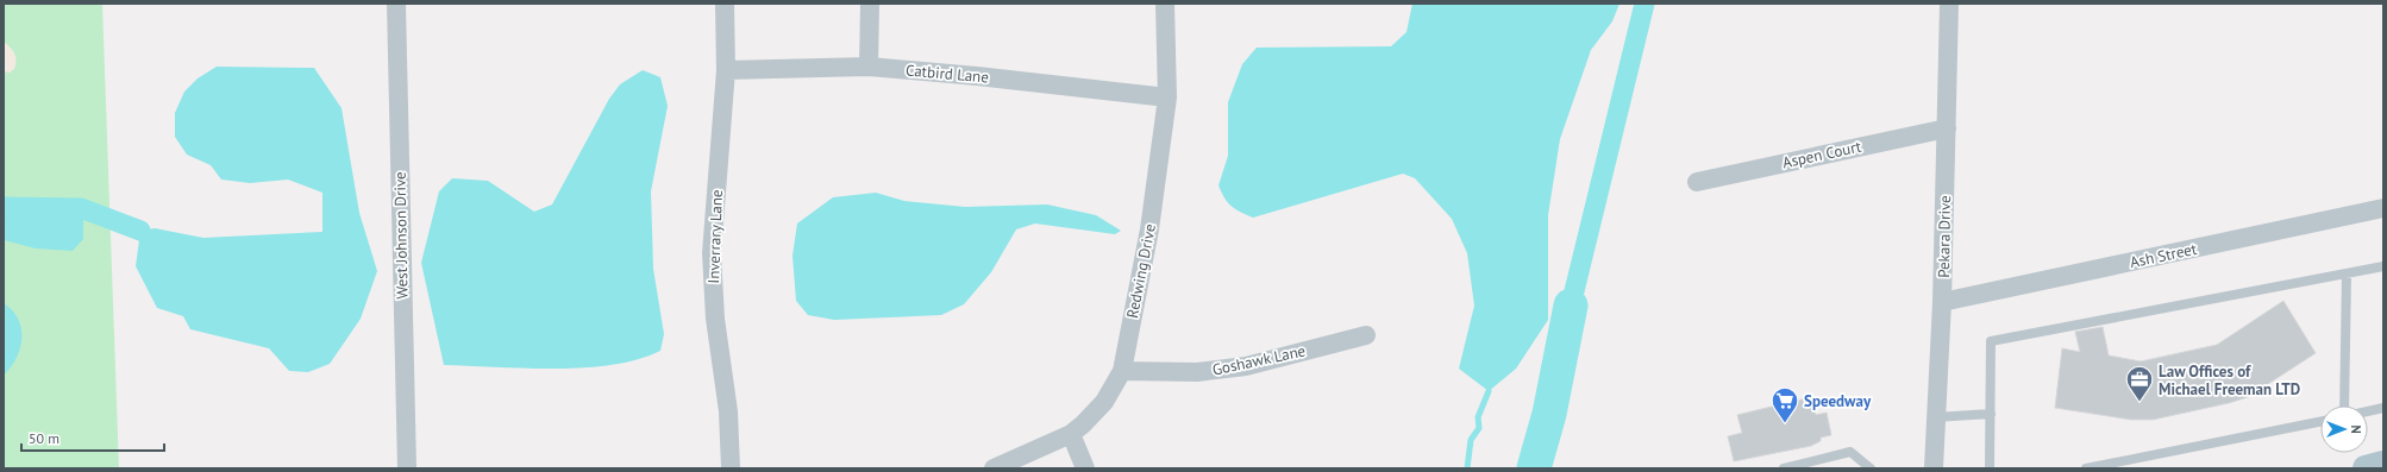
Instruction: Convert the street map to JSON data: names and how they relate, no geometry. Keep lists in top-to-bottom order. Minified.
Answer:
{"streets":{"street":["Catbird Lane","Aspen Court","West Johnson Drive","Inverrary Lane","Pekara Drive","Ash Street","Redwing Drive","Goshawk Lane"]},"crossings":[["Catbird Lane","Inverrary Lane"],["Catbird Lane","Redwing Drive"],["Aspen Court","Pekara Drive"],["Pekara Drive","Ash Street"],["Redwing Drive","Goshawk Lane"]],"places":{"office":["Law Offices of Michael Freeman LTD"],"supermarket":["Speedway"]},"scale_bar":"50 m","north":"right"}
